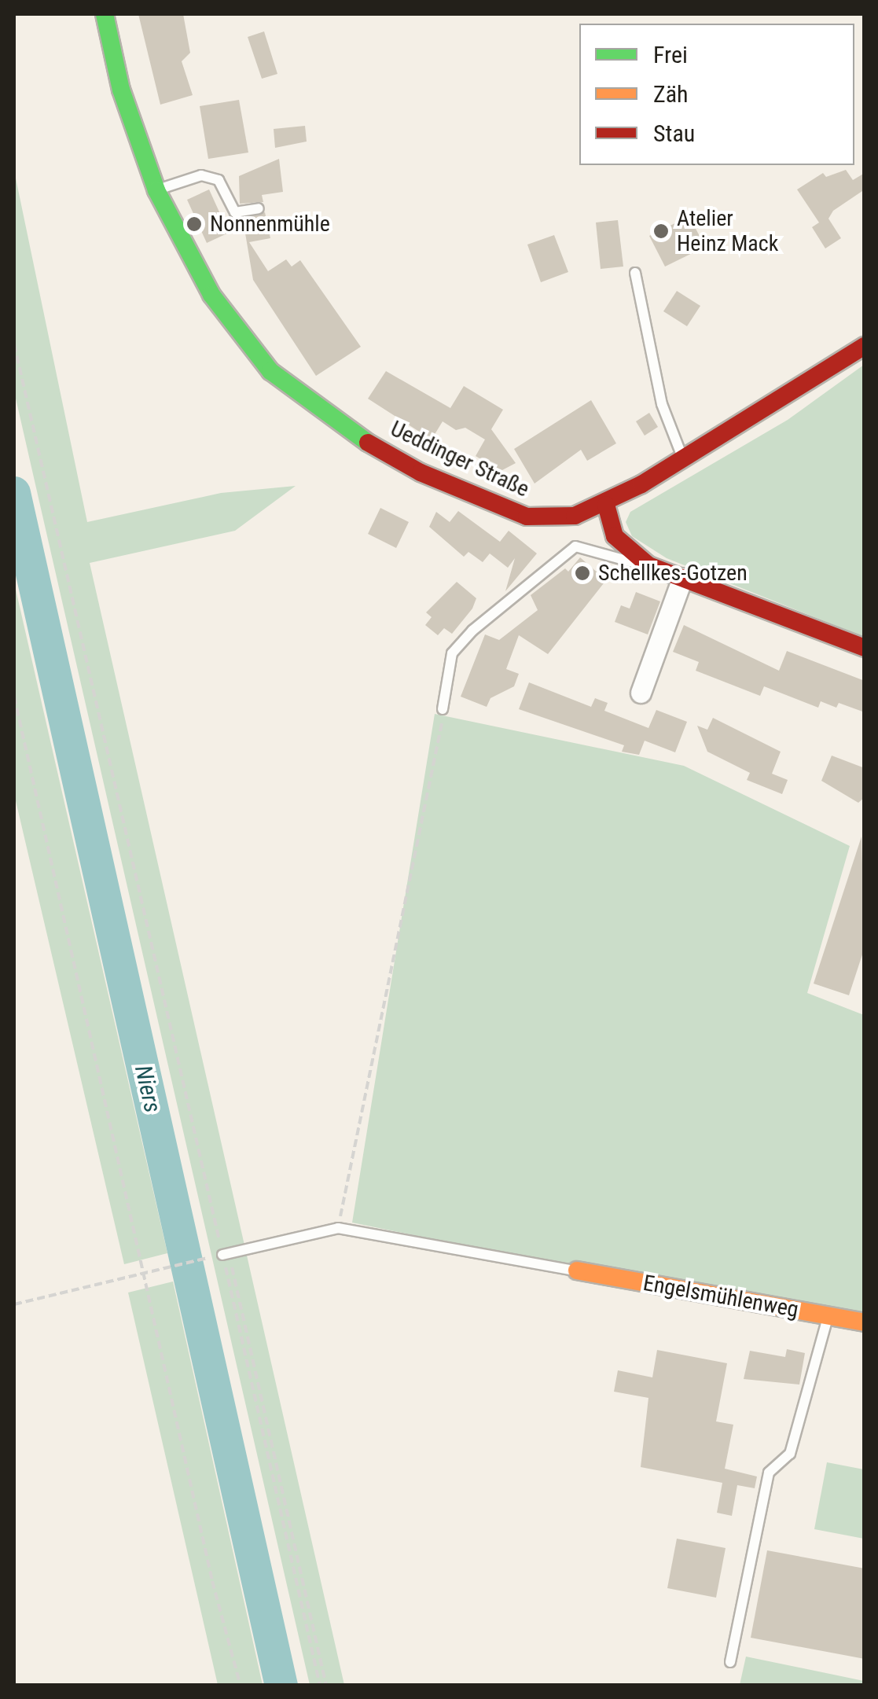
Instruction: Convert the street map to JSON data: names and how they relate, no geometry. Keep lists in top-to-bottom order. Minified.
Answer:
{"streets":{"street":["Ueddinger Straße","Engelsmühlenweg"]},"water":["Niers"],"places":["Nonnenmühle","Atelier Heinz Mack","Schellkes-Gotzen"],"legend":["Frei","Zäh","Stau"]}
